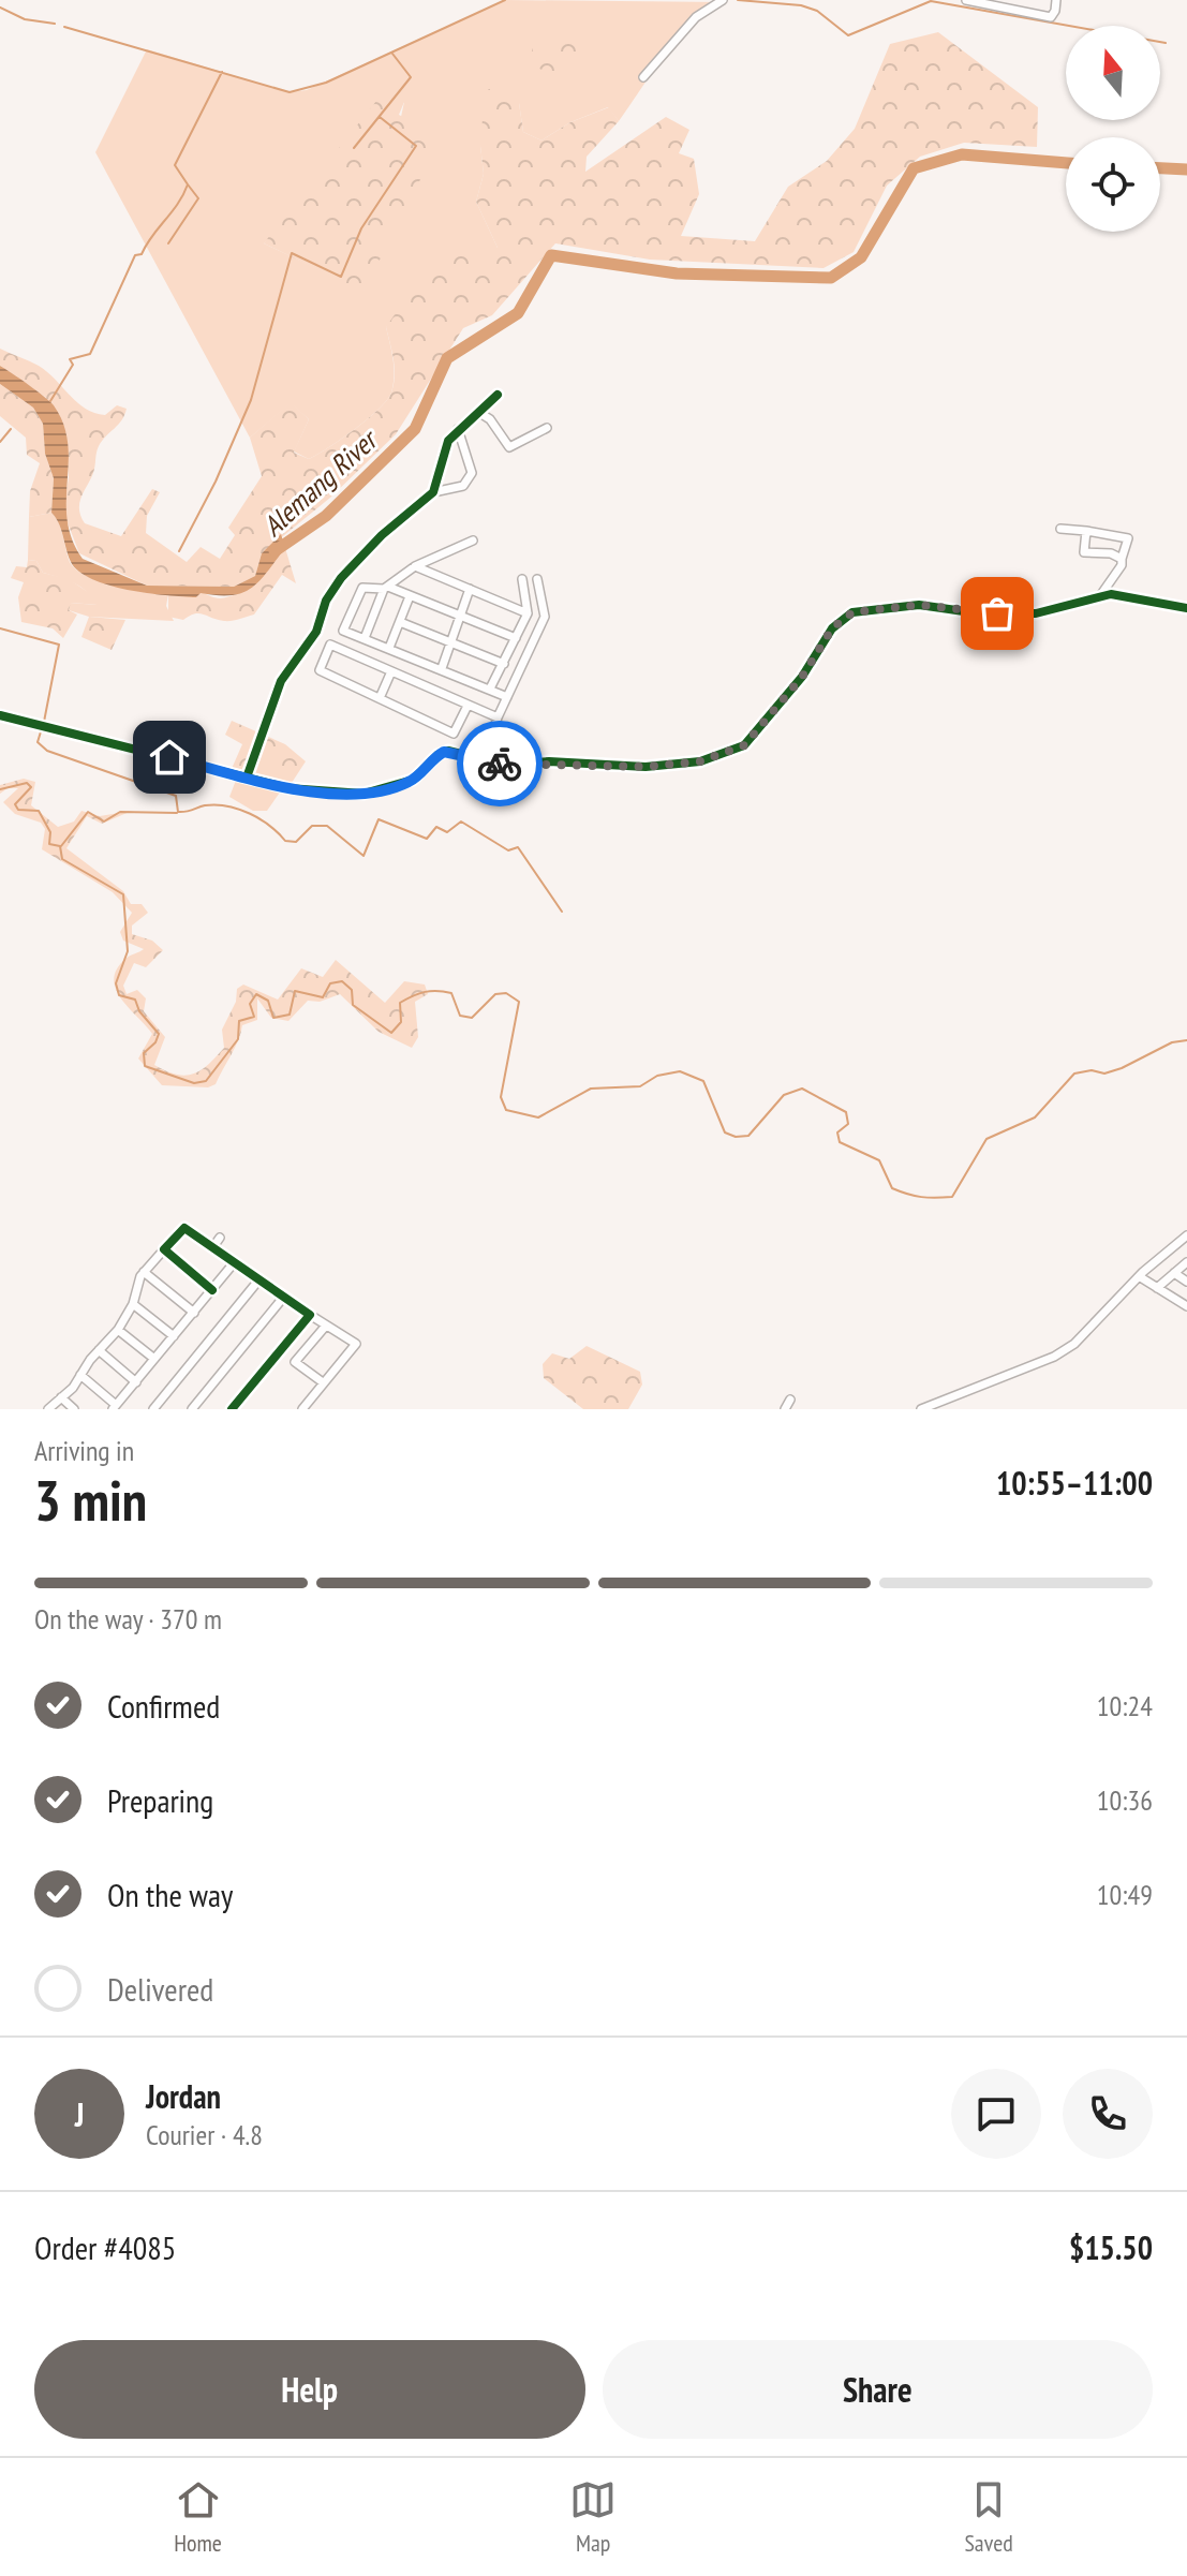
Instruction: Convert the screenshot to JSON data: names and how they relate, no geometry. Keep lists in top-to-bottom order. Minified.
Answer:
{"water":["Alemang River"],"north":"top","page":{"heading":["3 min","Arriving in","10:55–11:00"],"panel":["Jordan","Courier · 4.8","Order #4085","$15.50"],"bar":"On the way · 370 m","list":[["Confirmed","10:24"],["Preparing","10:36"],["On the way","10:49"],"Delivered"],"round":"J","buttons":["Help","Share"],"tabs":["Home","Map","Saved"]}}
